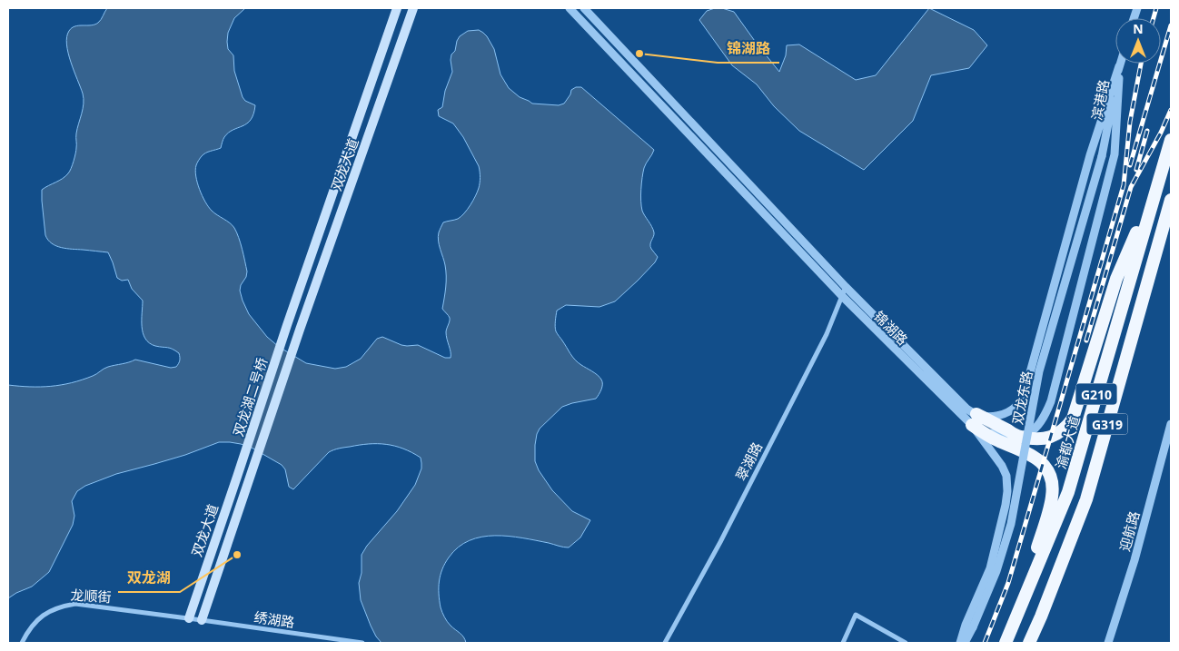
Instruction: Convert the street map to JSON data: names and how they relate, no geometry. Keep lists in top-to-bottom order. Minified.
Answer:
{"streets":{"highway":["G210","G319","渝都大道"],"main road":["双龙大道","双龙湖二号桥"],"street":["滨港路","锦湖路","双龙东路","翠湖路","迎航路","龙顺街","绣湖路"]},"crossings":[["滨港路","双龙东路"],["双龙大道","双龙湖二号桥"],["双龙大道","龙顺街"],["双龙大道","绣湖路"],["锦湖路","翠湖路"],["龙顺街","绣湖路"]],"places":["锦湖路","双龙湖"],"north":"top"}
